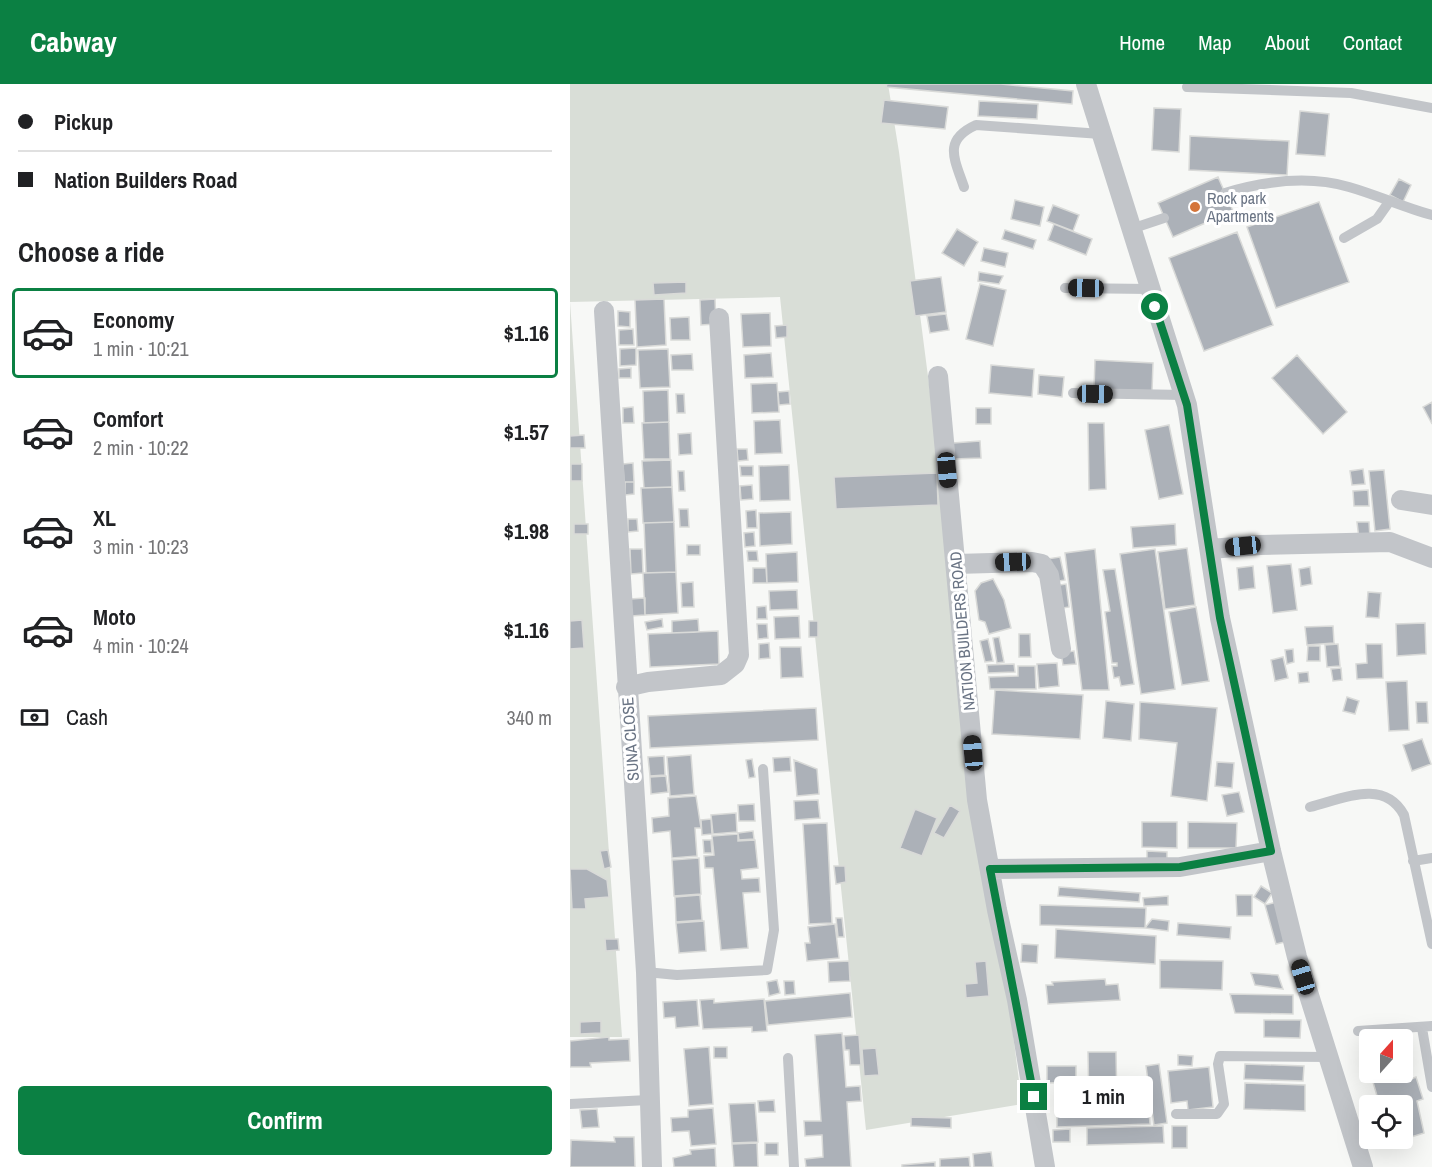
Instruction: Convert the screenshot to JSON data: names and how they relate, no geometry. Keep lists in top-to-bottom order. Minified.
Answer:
{"streets":{"street":["NATION BUILDERS ROAD","SUNA CLOSE"]},"places":["Rock park Apartments"],"north":"top","page":{"header":"Cabway","nav":["Home","Map","About","Contact"],"banner":["Pickup","Nation Builders Road"],"heading":"Choose a ride","list":[{"name":"Economy","note":"1 min · 10:21","value":"$1.16"},{"name":"Comfort","note":"2 min · 10:22","value":"$1.57"},{"name":"XL","note":"3 min · 10:23","value":"$1.98"},{"name":"Moto","note":"4 min · 10:24","value":"$1.16"}],"pay":["Cash","340 m"],"buttons":"Confirm","bubble":"1 min"}}
